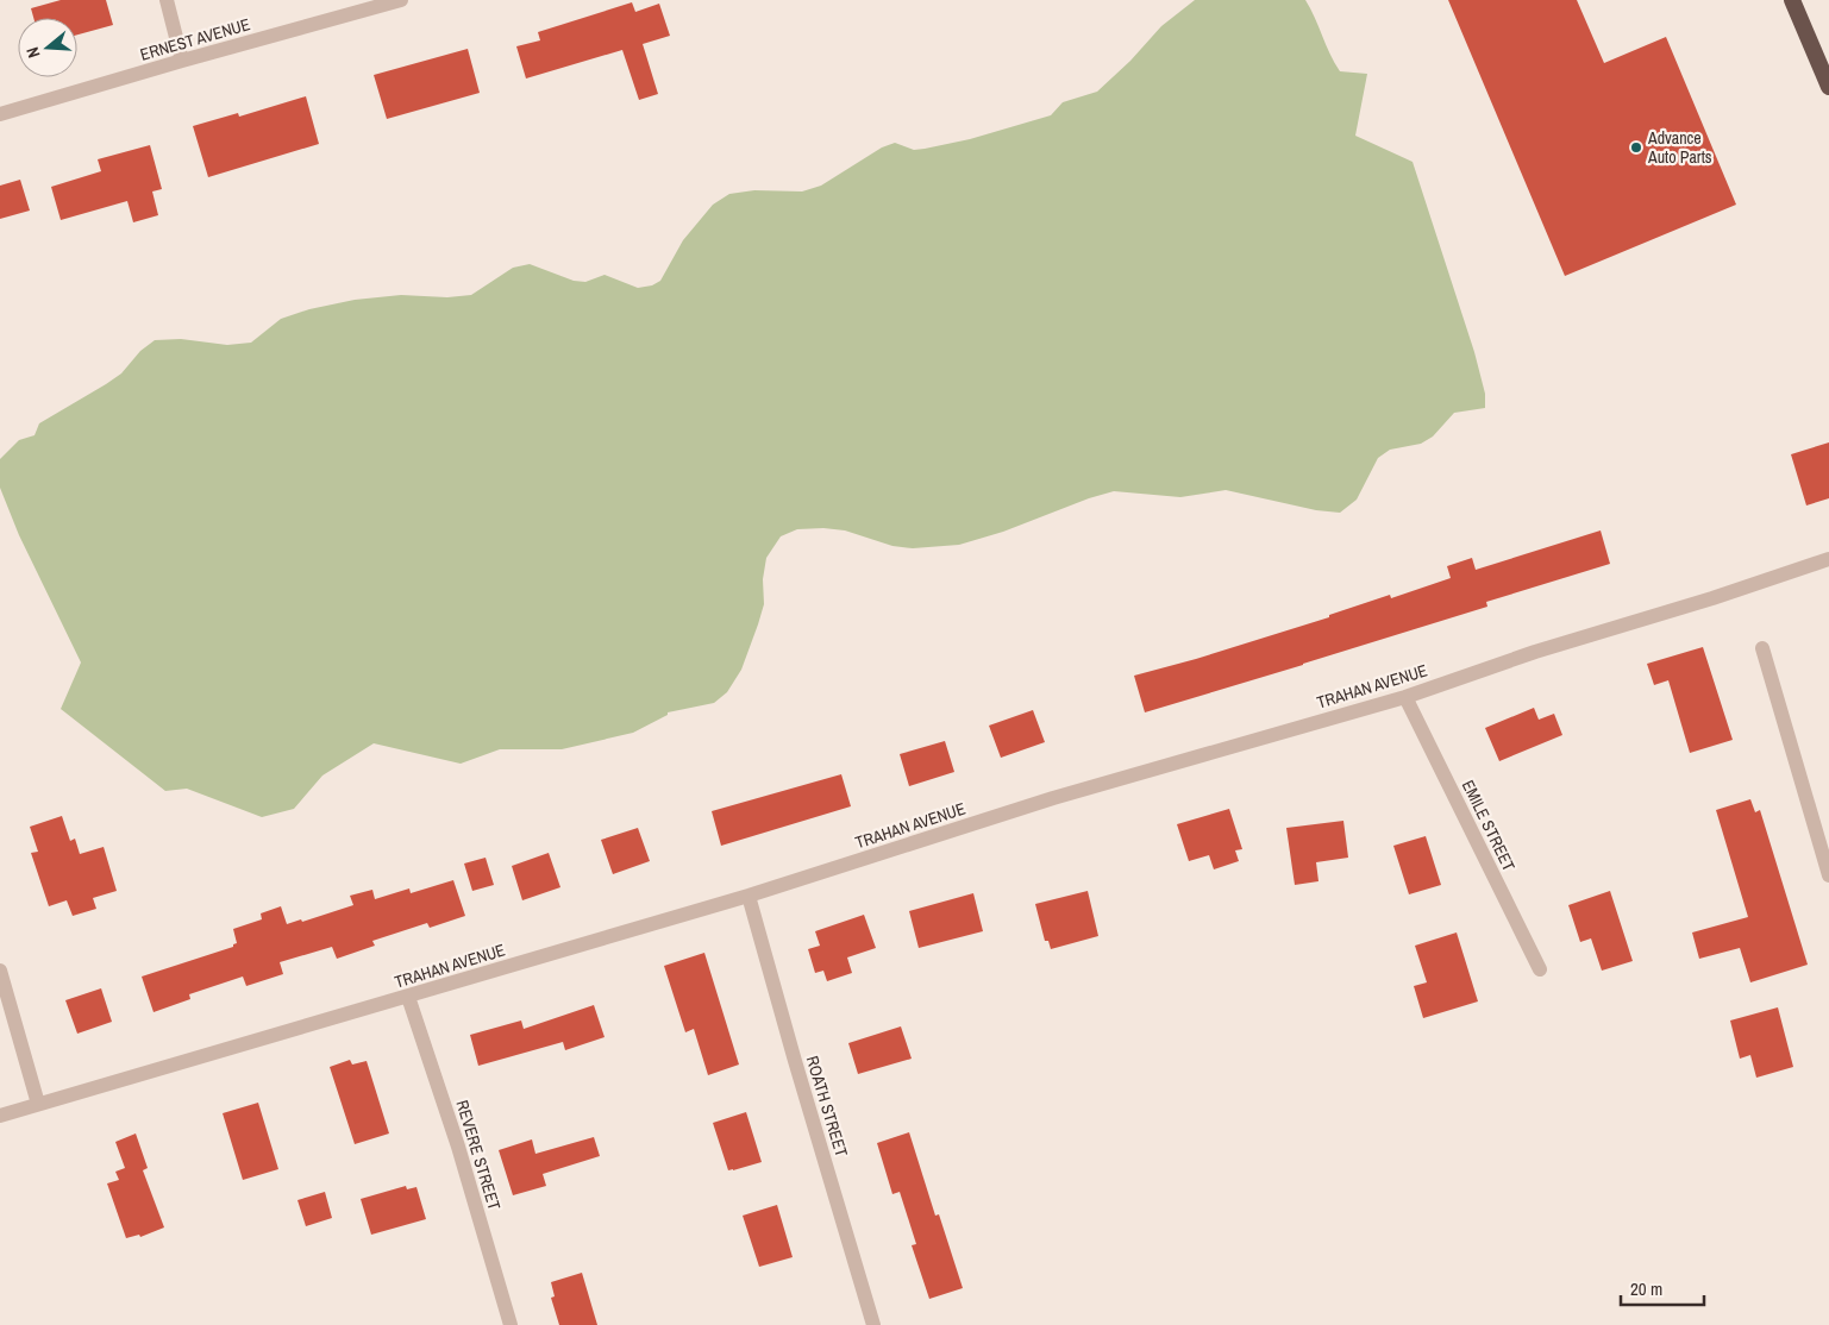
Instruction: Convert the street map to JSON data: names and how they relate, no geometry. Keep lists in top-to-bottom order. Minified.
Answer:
{"streets":{"street":["ERNEST AVENUE","TRAHAN AVENUE","EMILE STREET","ROATH STREET","REVERE STREET"]},"crossings":[["TRAHAN AVENUE","EMILE STREET"],["TRAHAN AVENUE","ROATH STREET"],["TRAHAN AVENUE","REVERE STREET"]],"places":["Advance Auto Parts"],"scale_bar":"20 m","north":"left"}
